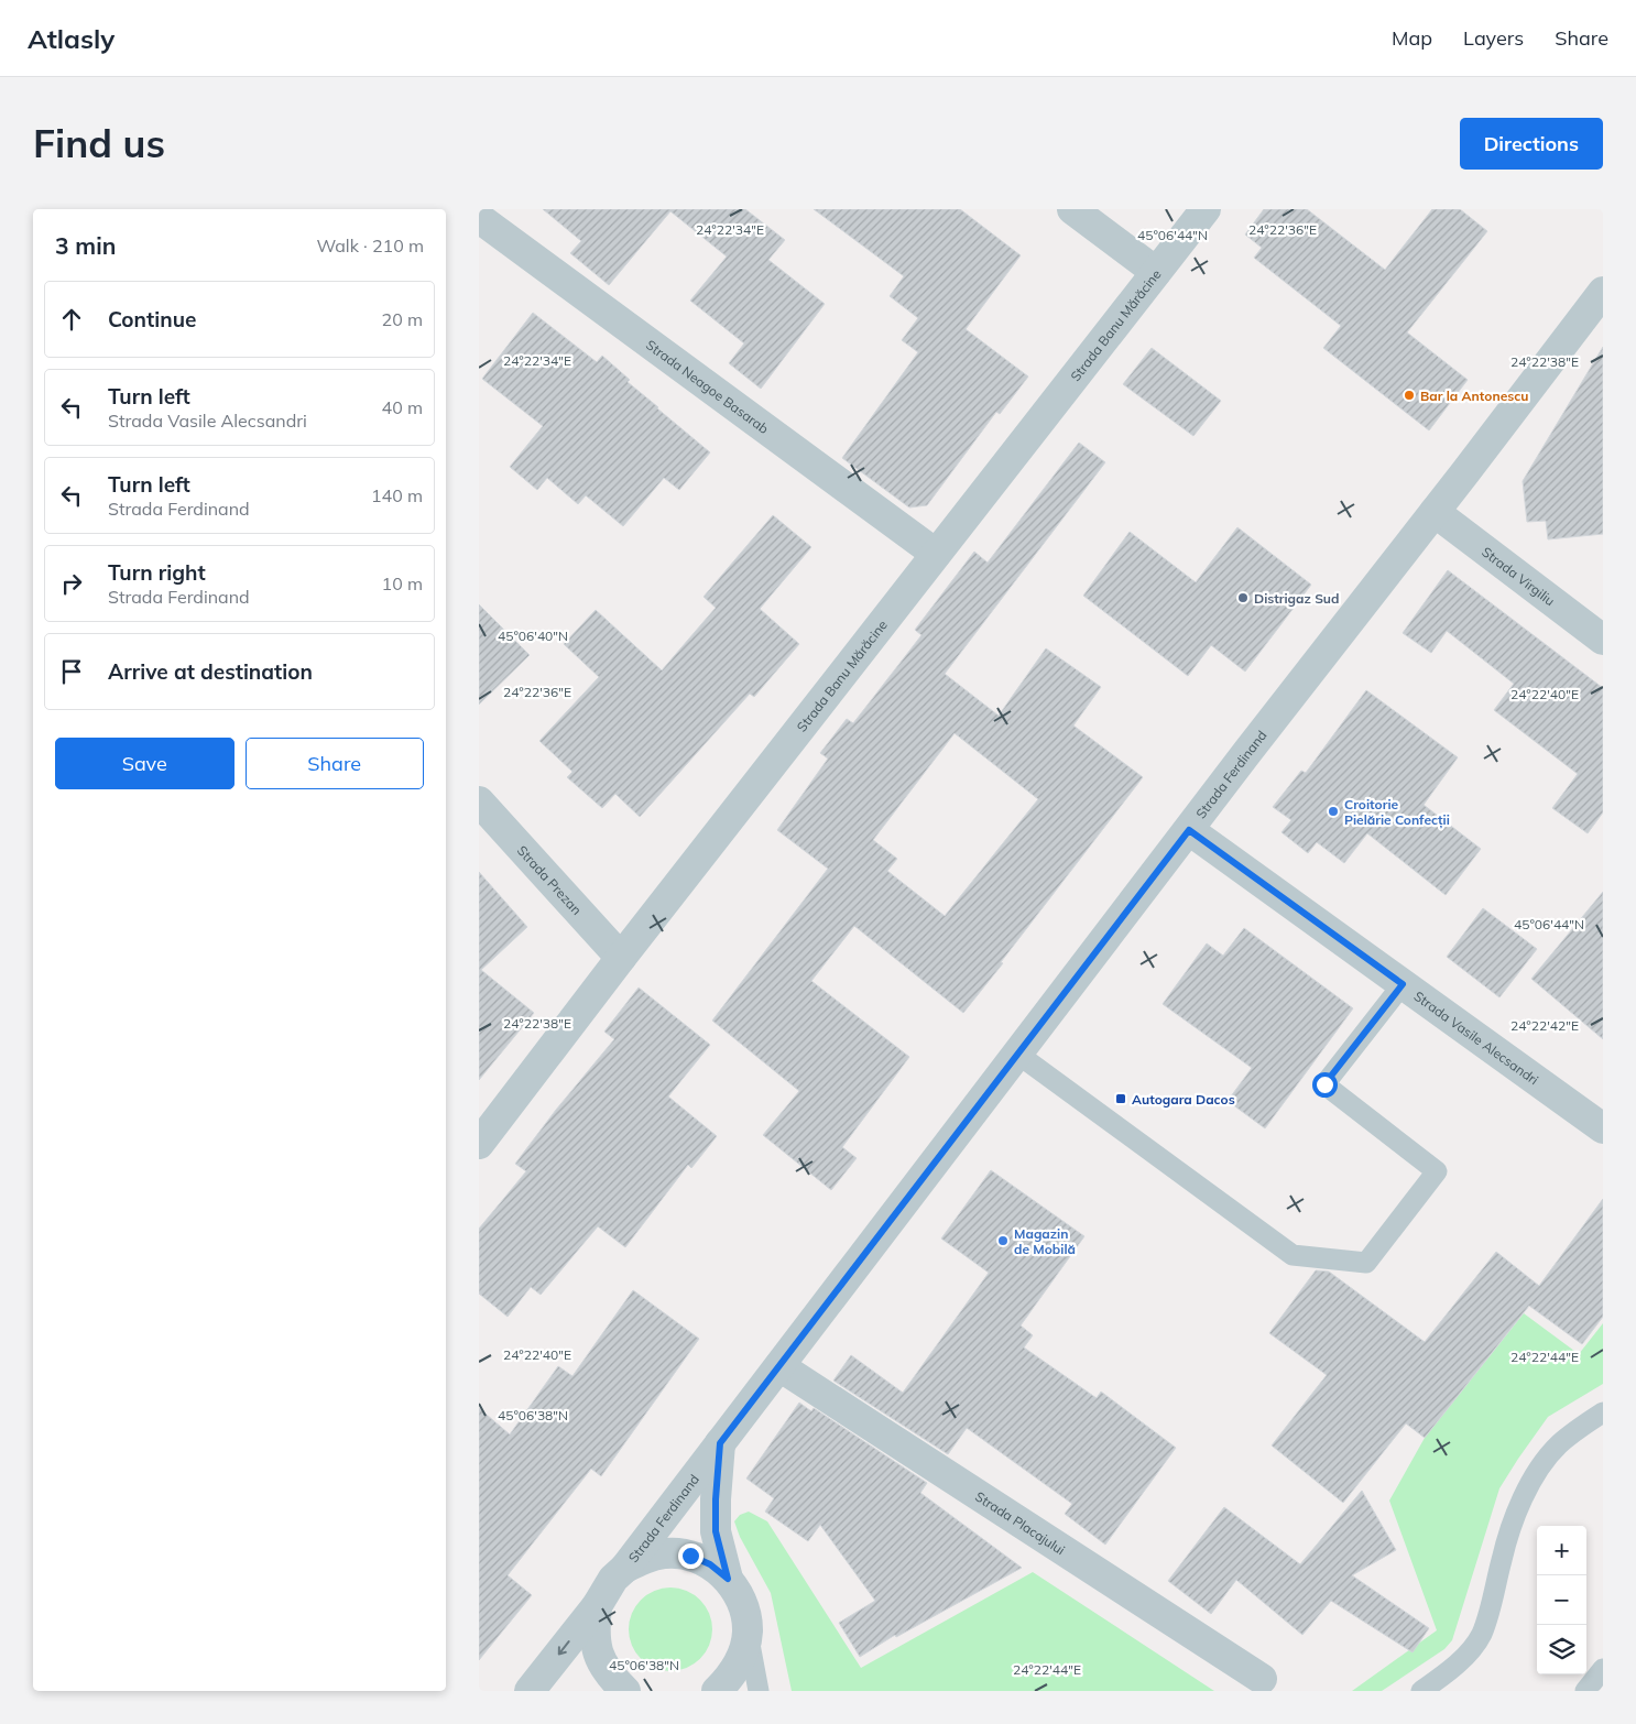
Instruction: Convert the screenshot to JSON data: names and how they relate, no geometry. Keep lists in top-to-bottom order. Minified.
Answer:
{"streets":{"street":["Strada Banu Mărăcine","Strada Neagoe Basarab","Strada Virgiliu","Strada Ferdinand","Strada Prezan","Strada Vasile Alecsandri","Strada Placajului"]},"crossings":[["Strada Banu Mărăcine","Strada Neagoe Basarab"],["Strada Banu Mărăcine","Strada Prezan"],["Strada Virgiliu","Strada Ferdinand"],["Strada Ferdinand","Strada Vasile Alecsandri"],["Strada Ferdinand","Strada Placajului"]],"places":{"other":["Bar la Antonescu","Distrigaz Sud","Croitorie Pielărie Confecții","Magazin de Mobilă"],"transit":["Autogara Dacos"]},"page":{"header":"Atlasly","nav":["Map","Layers","Share"],"buttons":["Directions",["Save","Share"]],"title":"Find us","heading":["3 min","Walk · 210 m"],"list":[["Continue","20 m"],["Turn left","Strada Vasile Alecsandri","40 m"],["Turn left","Strada Ferdinand","140 m"],["Turn right","Strada Ferdinand","10 m"],"Arrive at destination"],"map_buttons":["+","−"]},"coordinates":["24°22'34\"E","24°22'36\"E","45°06'44\"N","24°22'38\"E","45°06'40\"N","24°22'40\"E","24°22'42\"E","24°22'44\"E","45°06'38\"N"]}
